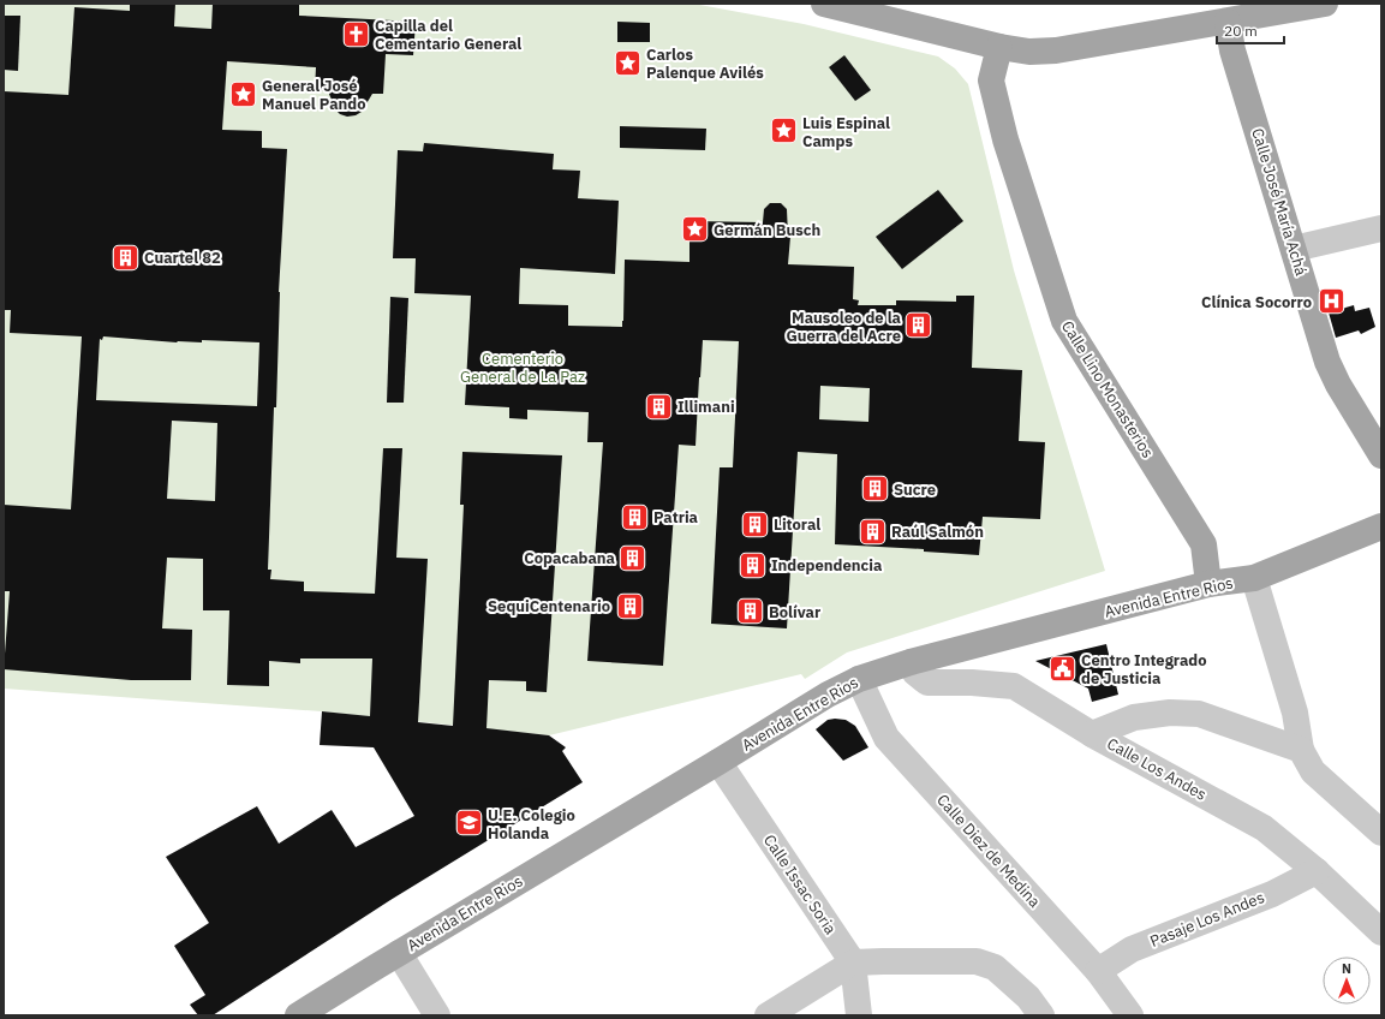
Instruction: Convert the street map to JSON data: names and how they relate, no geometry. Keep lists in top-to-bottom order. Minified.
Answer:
{"streets":{"main road":["Calle José María Achá","Calle Lino Monasterios","Avenida Entre Rios"],"street":["Calle Los Andes","Calle Diez de Medina","Calle Issac Soria","Pasaje Los Andes"]},"crossings":[["Calle Lino Monasterios","Avenida Entre Rios"],["Avenida Entre Rios","Calle Los Andes"],["Avenida Entre Rios","Calle Diez de Medina"],["Avenida Entre Rios","Calle Issac Soria"],["Calle Los Andes","Pasaje Los Andes"],["Calle Diez de Medina","Pasaje Los Andes"]],"parks":["Cementerio General de La Paz"],"places":{"church":["Capilla del Cementario General"],"place":["Carlos Palenque Avilés","General José Manuel Pando","Luis Espinal Camps","Germán Busch"],"building":["Cuartel 82","Mausoleo de la Guerra del Acre","Illimani","Sucre","Patria","Litoral","Raúl Salmón","Copacabana","Independencia","SequiCentenario","Bolívar"],"hospital":["Clínica Socorro"],"public building":["Centro Integrado de Justicia"],"school or university":["U.E. Colegio Holanda"]},"scale_bar":"20 m","north":"top"}
